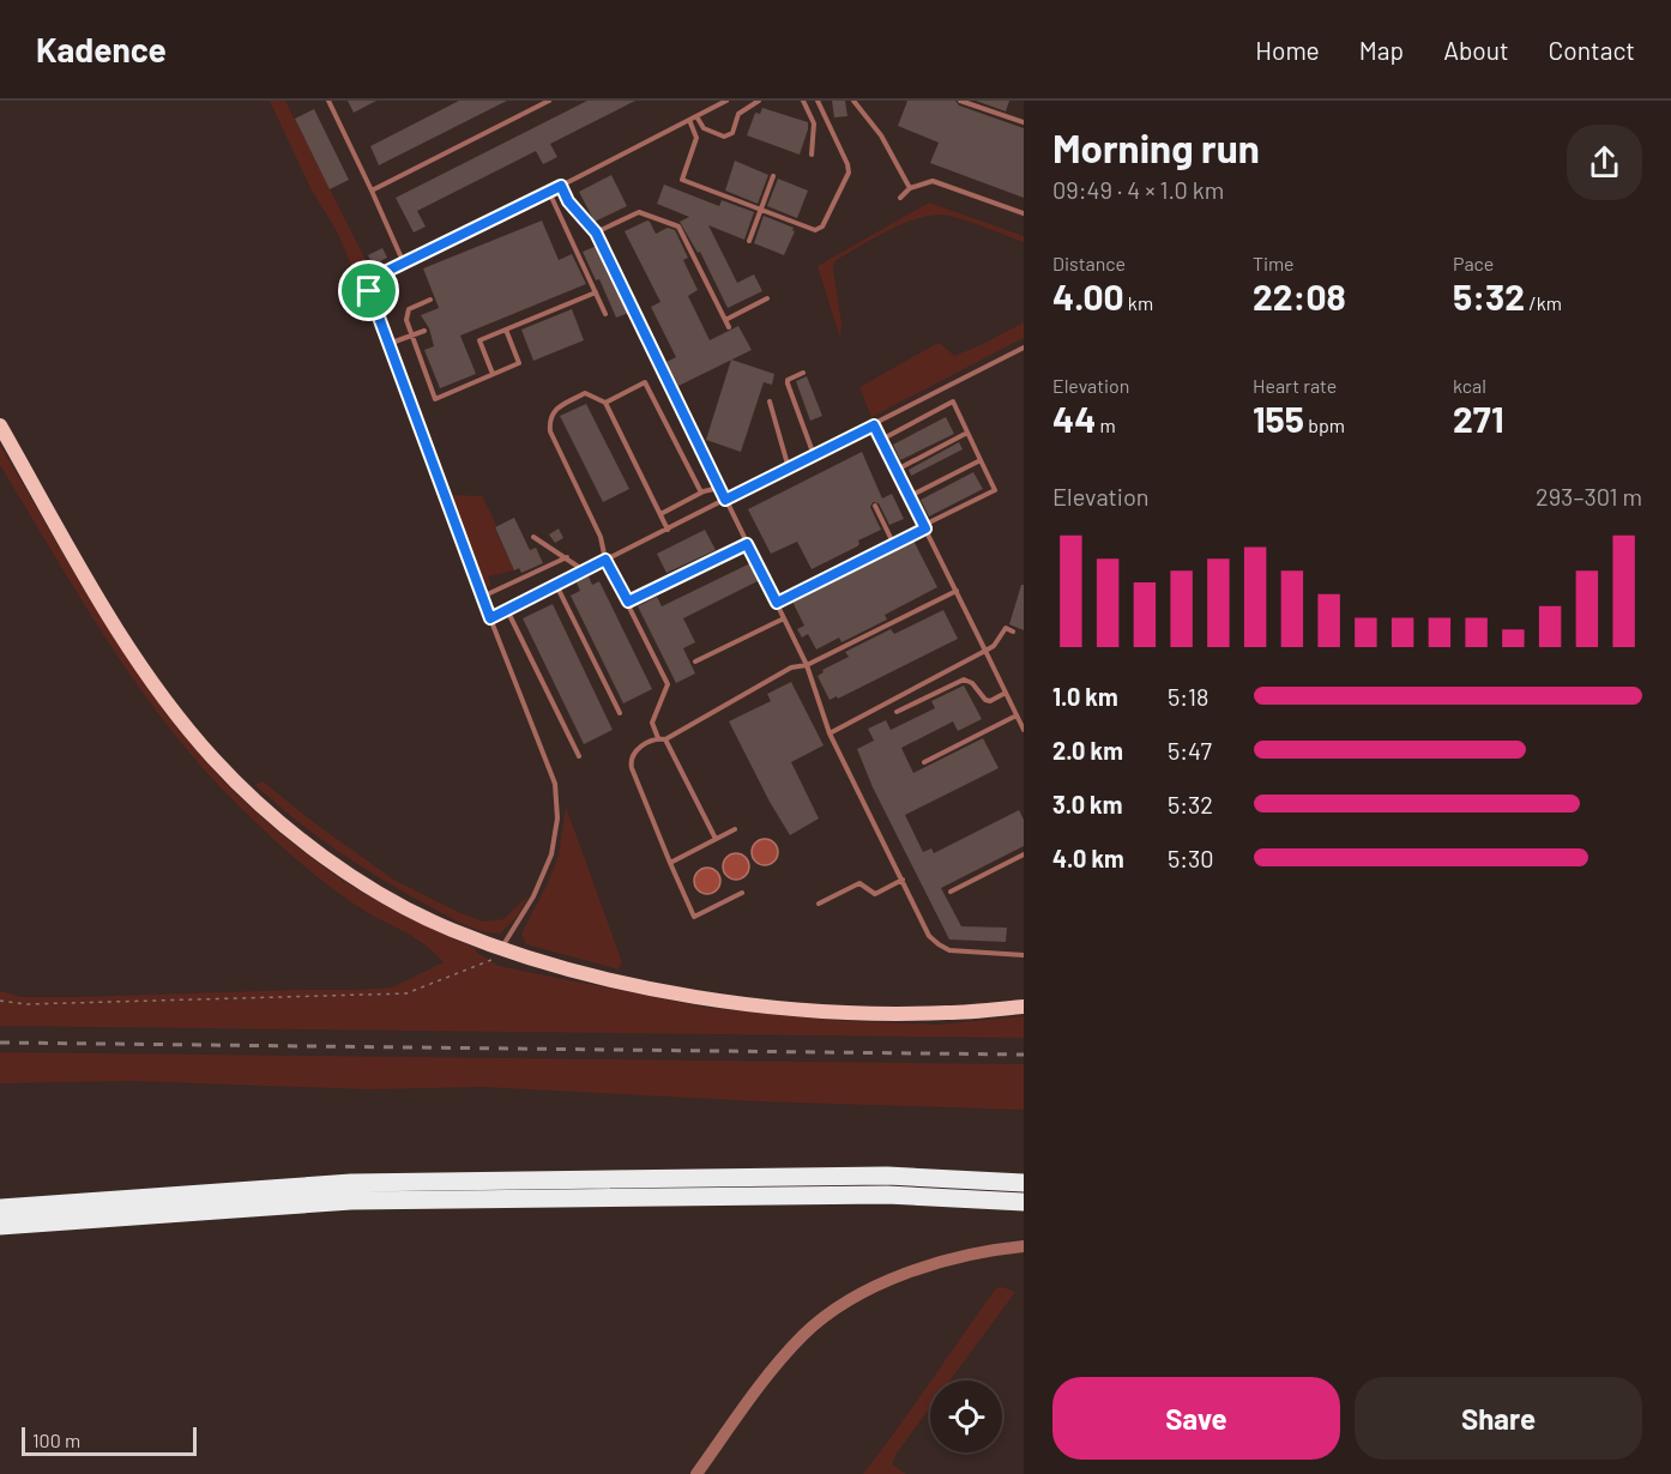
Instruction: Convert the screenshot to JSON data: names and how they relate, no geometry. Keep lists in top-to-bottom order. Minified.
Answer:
{"scale_bar":"100 m","page":{"header":"Kadence","nav":["Home","Map","About","Contact"],"heading":["Morning run","09:49 · 4 × 1.0 km"],"stats":[["Distance","4.00 km"],["Time","22:08"],["Pace","5:32 /km"],["Elevation","44 m"],["Heart rate","155 bpm"],["kcal","271"]],"chart":["Elevation","293–301 m"],"list":[{"name":"1.0 km","note":"5:18"},{"name":"2.0 km","note":"5:47"},{"name":"3.0 km","note":"5:32"},{"name":"4.0 km","note":"5:30"}],"buttons":["Save","Share"],"scale":"100 m"}}
